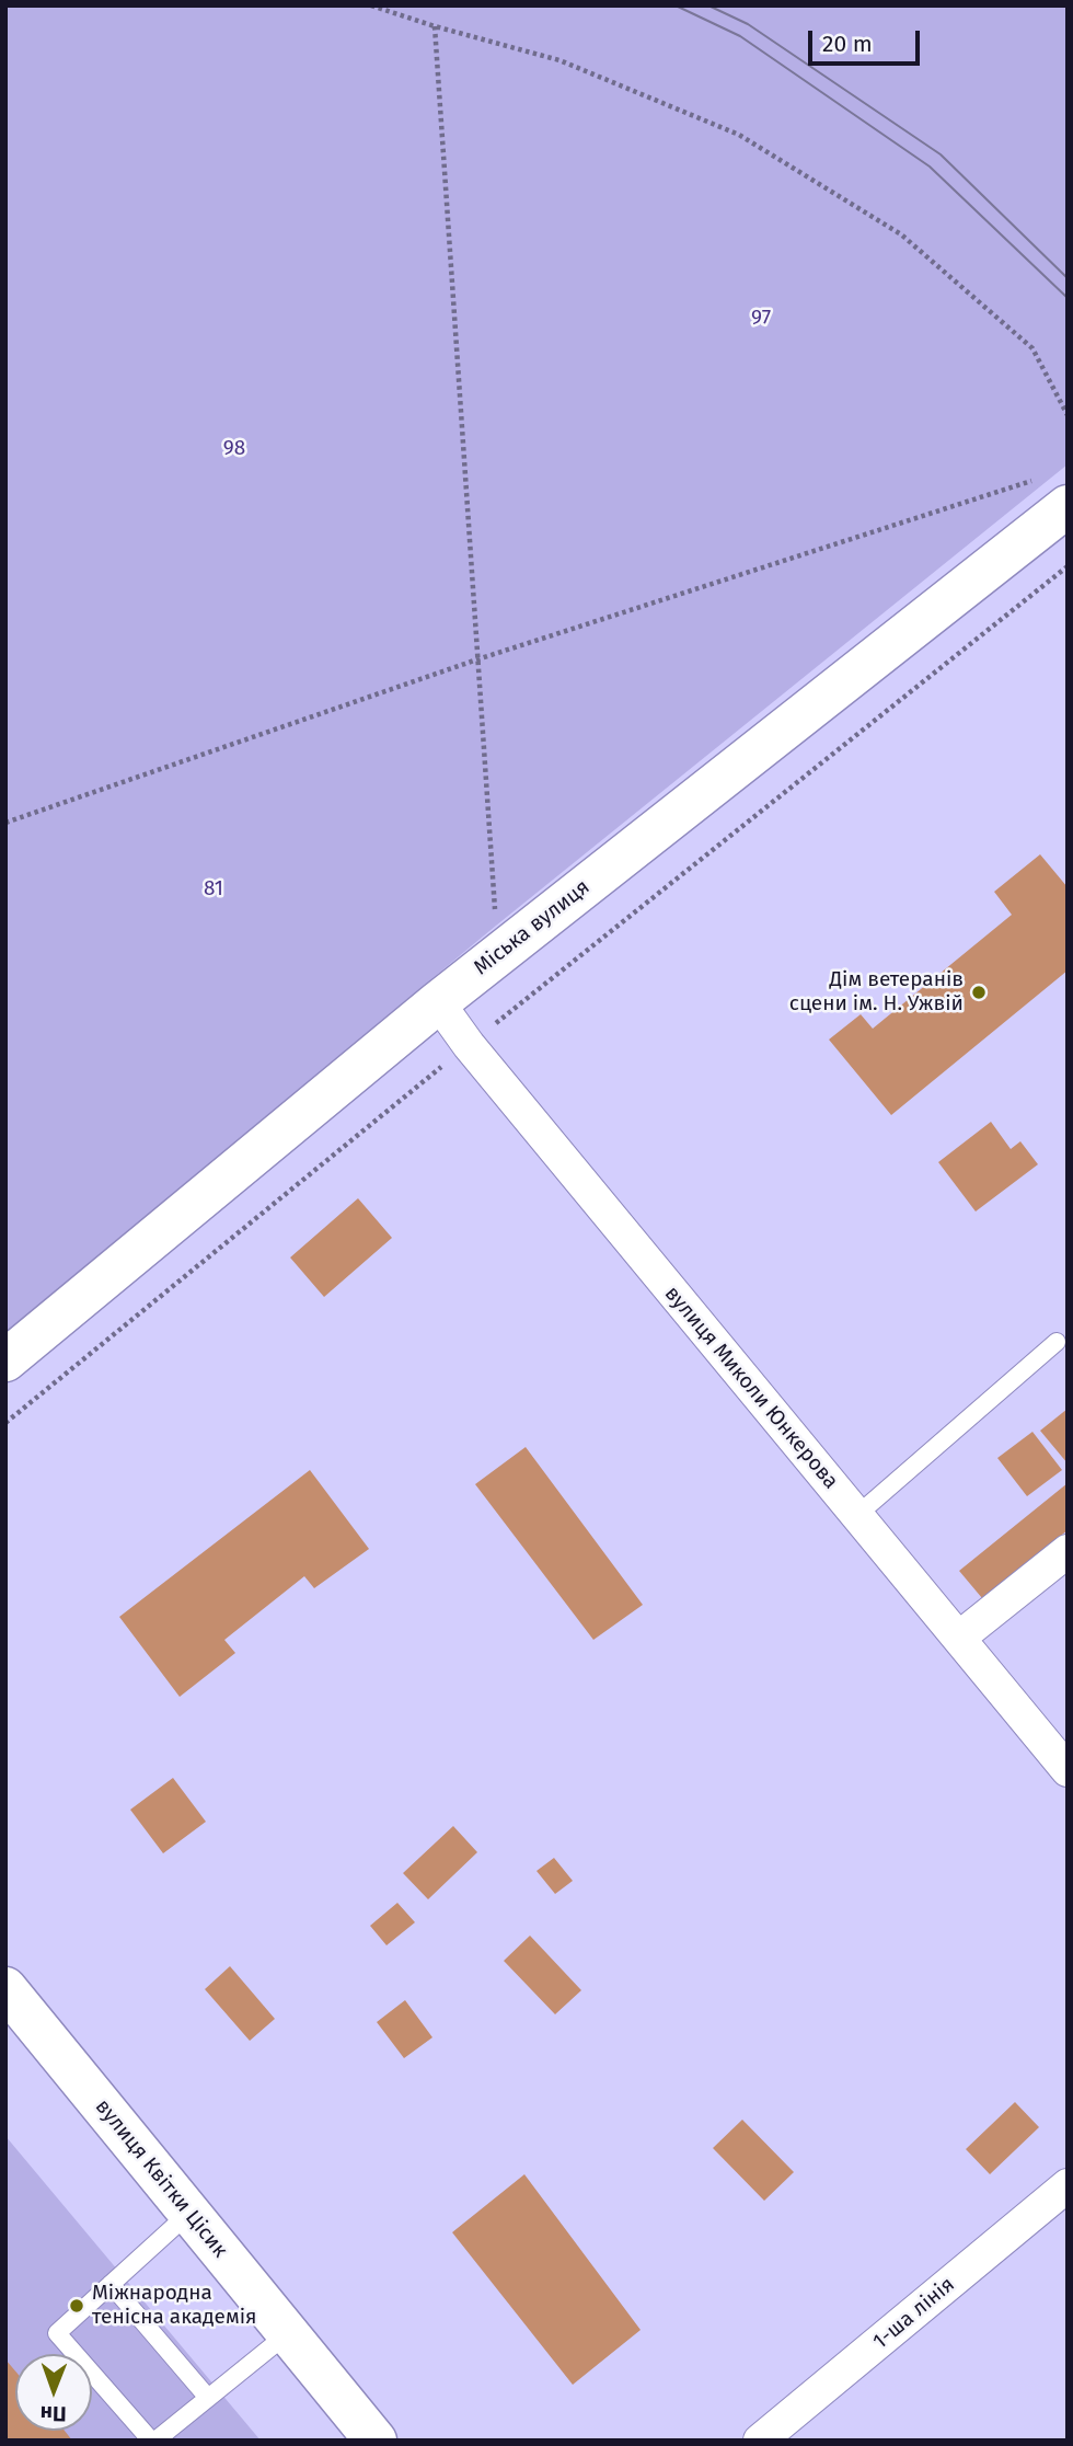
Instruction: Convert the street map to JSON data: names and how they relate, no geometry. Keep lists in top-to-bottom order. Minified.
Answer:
{"streets":{"street":["Міська вулиця","вулиця Миколи Юнкерова","вулиця Квітки Цісик","1-ша лінія"]},"crossings":[["Міська вулиця","вулиця Миколи Юнкерова"]],"parks":["97","98","81"],"places":["Дім ветеранів сцени ім. Н. Ужвій","Міжнародна тенісна академія"],"scale_bar":"20 m","north":"bottom"}
